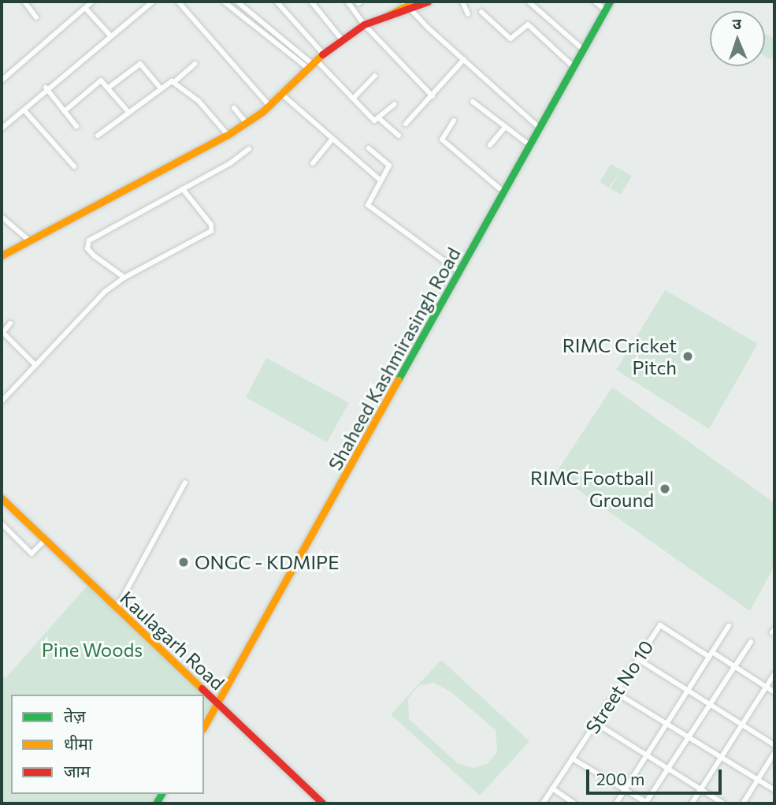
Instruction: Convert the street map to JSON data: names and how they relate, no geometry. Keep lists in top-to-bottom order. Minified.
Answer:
{"streets":{"street":["Shaheed Kashmirasingh Road","Kaulagarh Road","Street No 10"]},"crossings":[["Shaheed Kashmirasingh Road","Kaulagarh Road"]],"parks":["Pine Woods"],"places":["RIMC Cricket Pitch","RIMC Football Ground","ONGC - KDMIPE"],"legend":["तेज़","धीमा","जाम"],"scale_bar":"200 m","north":"top"}
